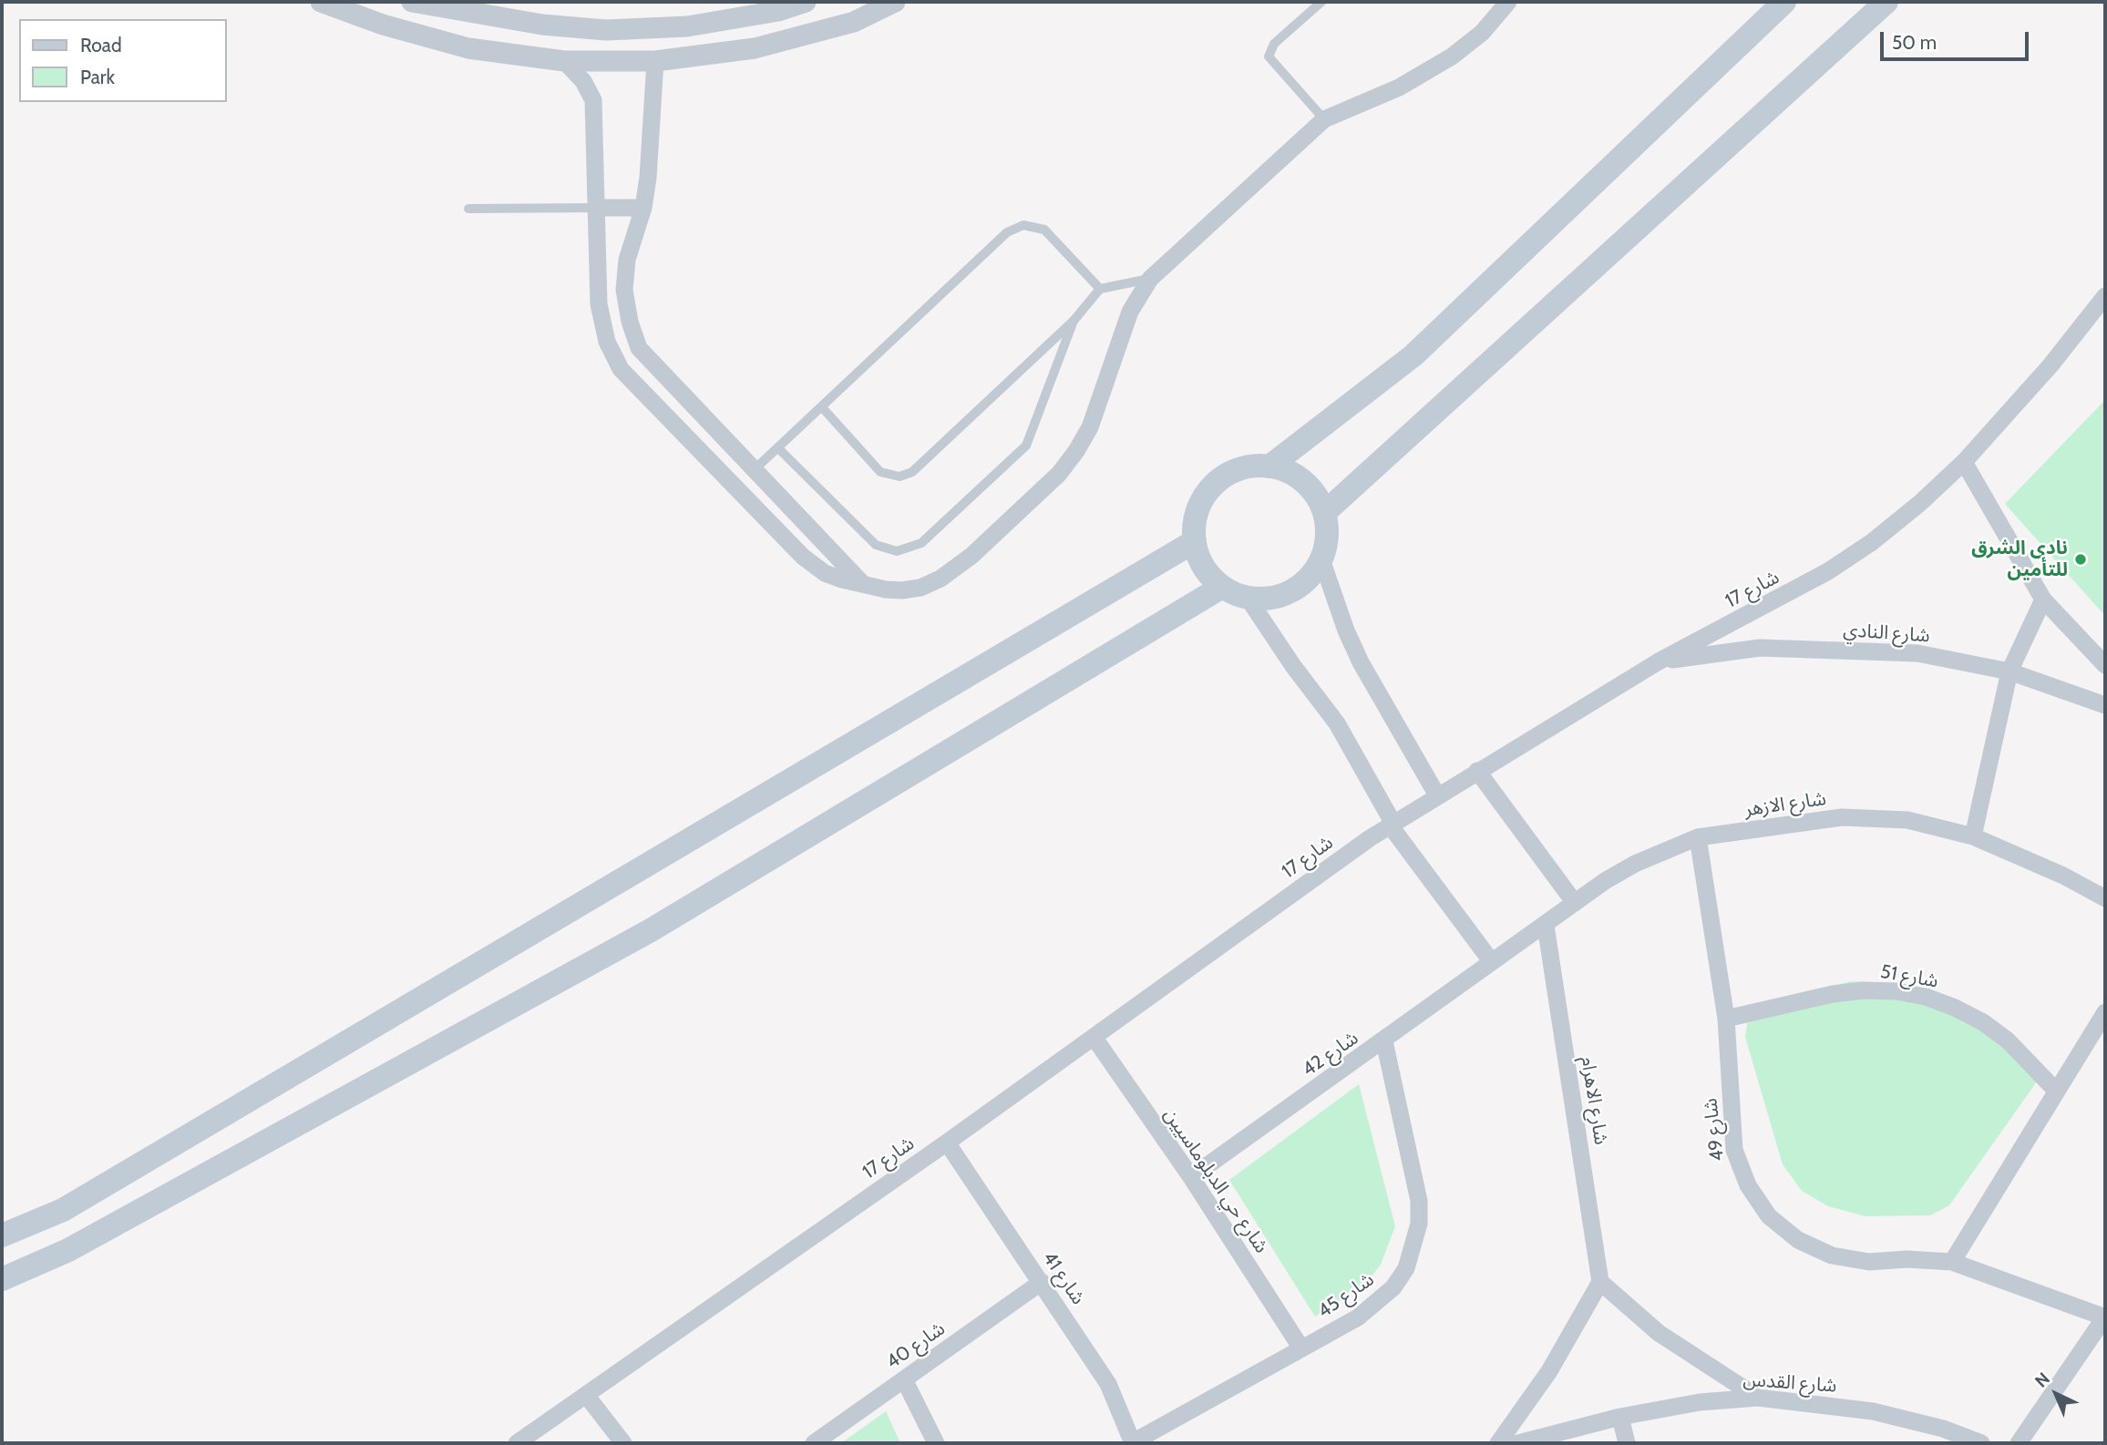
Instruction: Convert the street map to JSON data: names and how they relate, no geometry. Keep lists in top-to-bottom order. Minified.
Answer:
{"streets":{"street":["شارع 17","شارع النادي","شارع الازهر","شارع 51","شارع 42","شارع الاهرام","شارع 49","شارع حي الدبلوماسيين","شارع 41","شارع 45","شارع 40","شارع القدس"]},"crossings":[["شارع 17","شارع النادي"],["شارع 17","شارع حي الدبلوماسيين"],["شارع 17","شارع 41"],["شارع الازهر","شارع 42"],["شارع الازهر","شارع الاهرام"],["شارع الازهر","شارع 49"],["شارع 51","شارع 49"],["شارع 42","شارع حي الدبلوماسيين"],["شارع 42","شارع 45"],["شارع حي الدبلوماسيين","شارع 45"],["شارع 41","شارع 45"],["شارع 41","شارع 40"]],"places":["نادى الشرق للتأمين"],"legend":["Road","Park"],"scale_bar":"50 m","north":"top left"}
